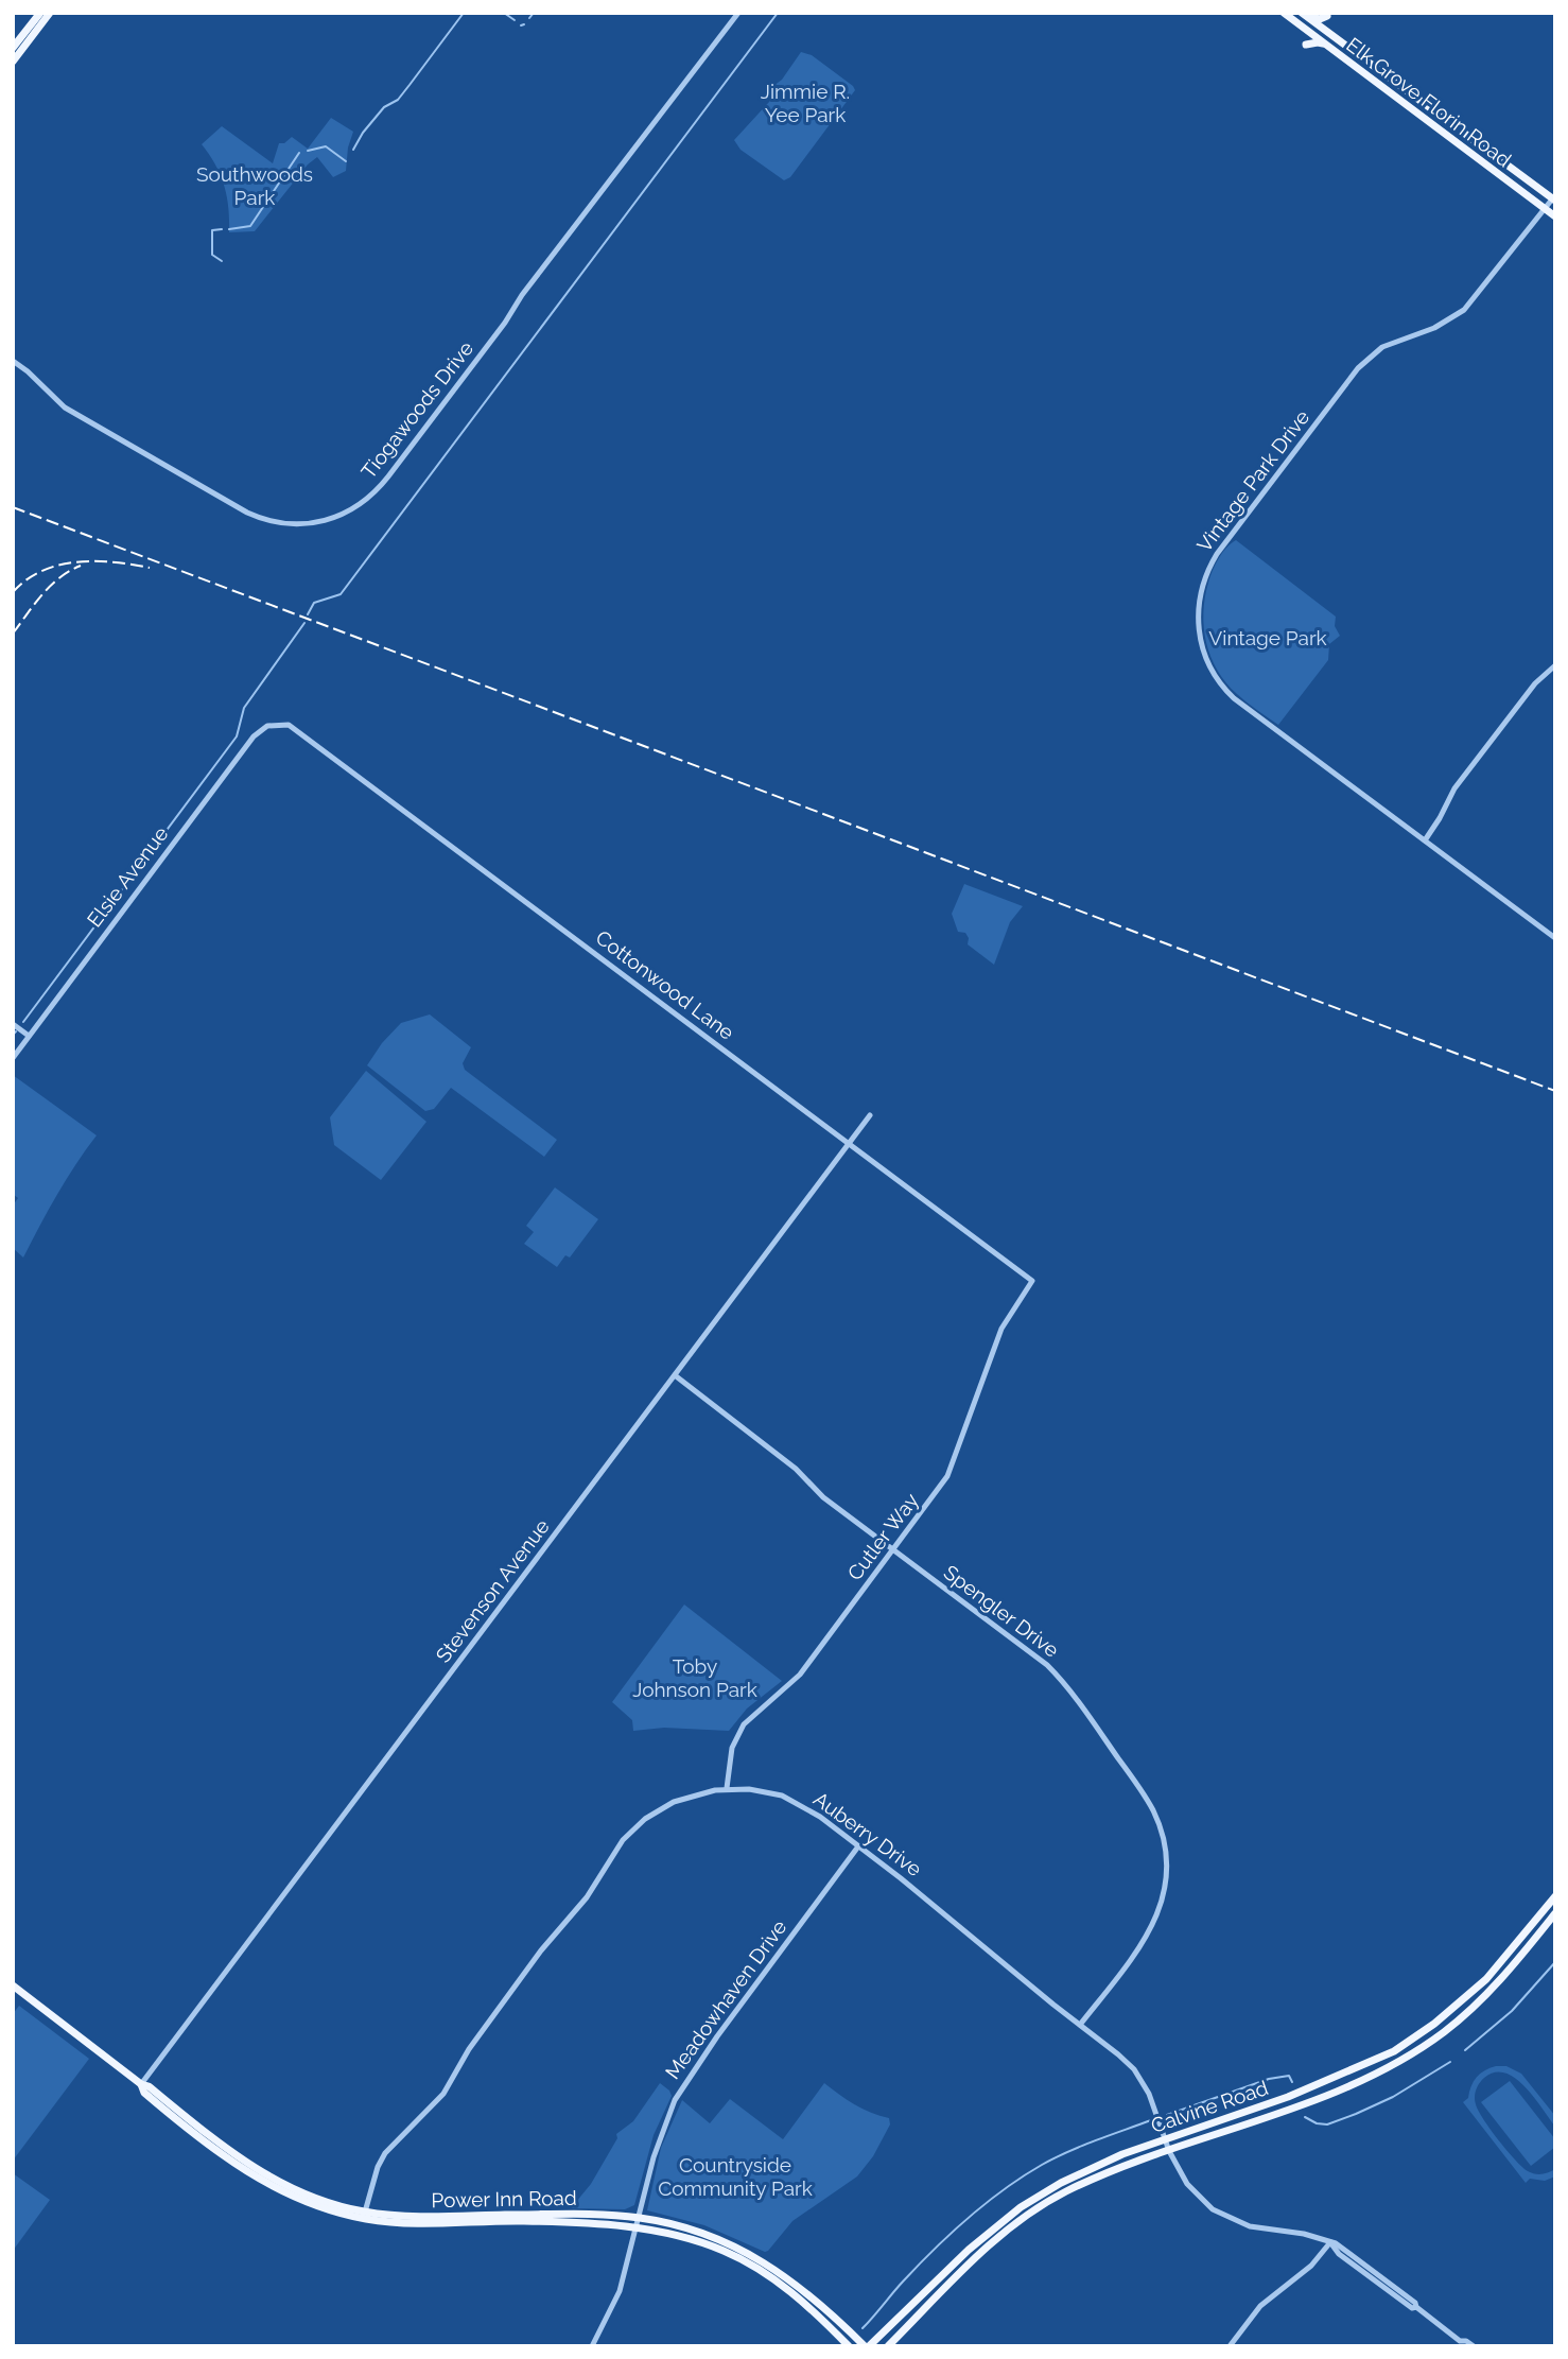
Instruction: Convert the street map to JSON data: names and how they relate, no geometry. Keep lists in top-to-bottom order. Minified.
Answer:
{"streets":{"main road":["Elk Grove Florin Road","Calvine Road","Power Inn Road"],"street":["Tiogawoods Drive","Vintage Park Drive","Elsie Avenue","Cottonwood Lane","Cutler Way","Stevenson Avenue","Spengler Drive","Auberry Drive","Meadowhaven Drive"]},"crossings":[["Elk Grove Florin Road","Vintage Park Drive"],["Elsie Avenue","Cottonwood Lane"],["Cottonwood Lane","Cutler Way"],["Cottonwood Lane","Stevenson Avenue"],["Cutler Way","Spengler Drive"],["Cutler Way","Auberry Drive"],["Stevenson Avenue","Spengler Drive"],["Stevenson Avenue","Power Inn Road"],["Spengler Drive","Auberry Drive"],["Auberry Drive","Meadowhaven Drive"],["Auberry Drive","Calvine Road"],["Auberry Drive","Power Inn Road"],["Meadowhaven Drive","Power Inn Road"],["Calvine Road","Power Inn Road"]],"parks":["Jimmie R. Yee Park","Southwoods Park","Vintage Park","Toby Johnson Park","Countryside Community Park"]}
